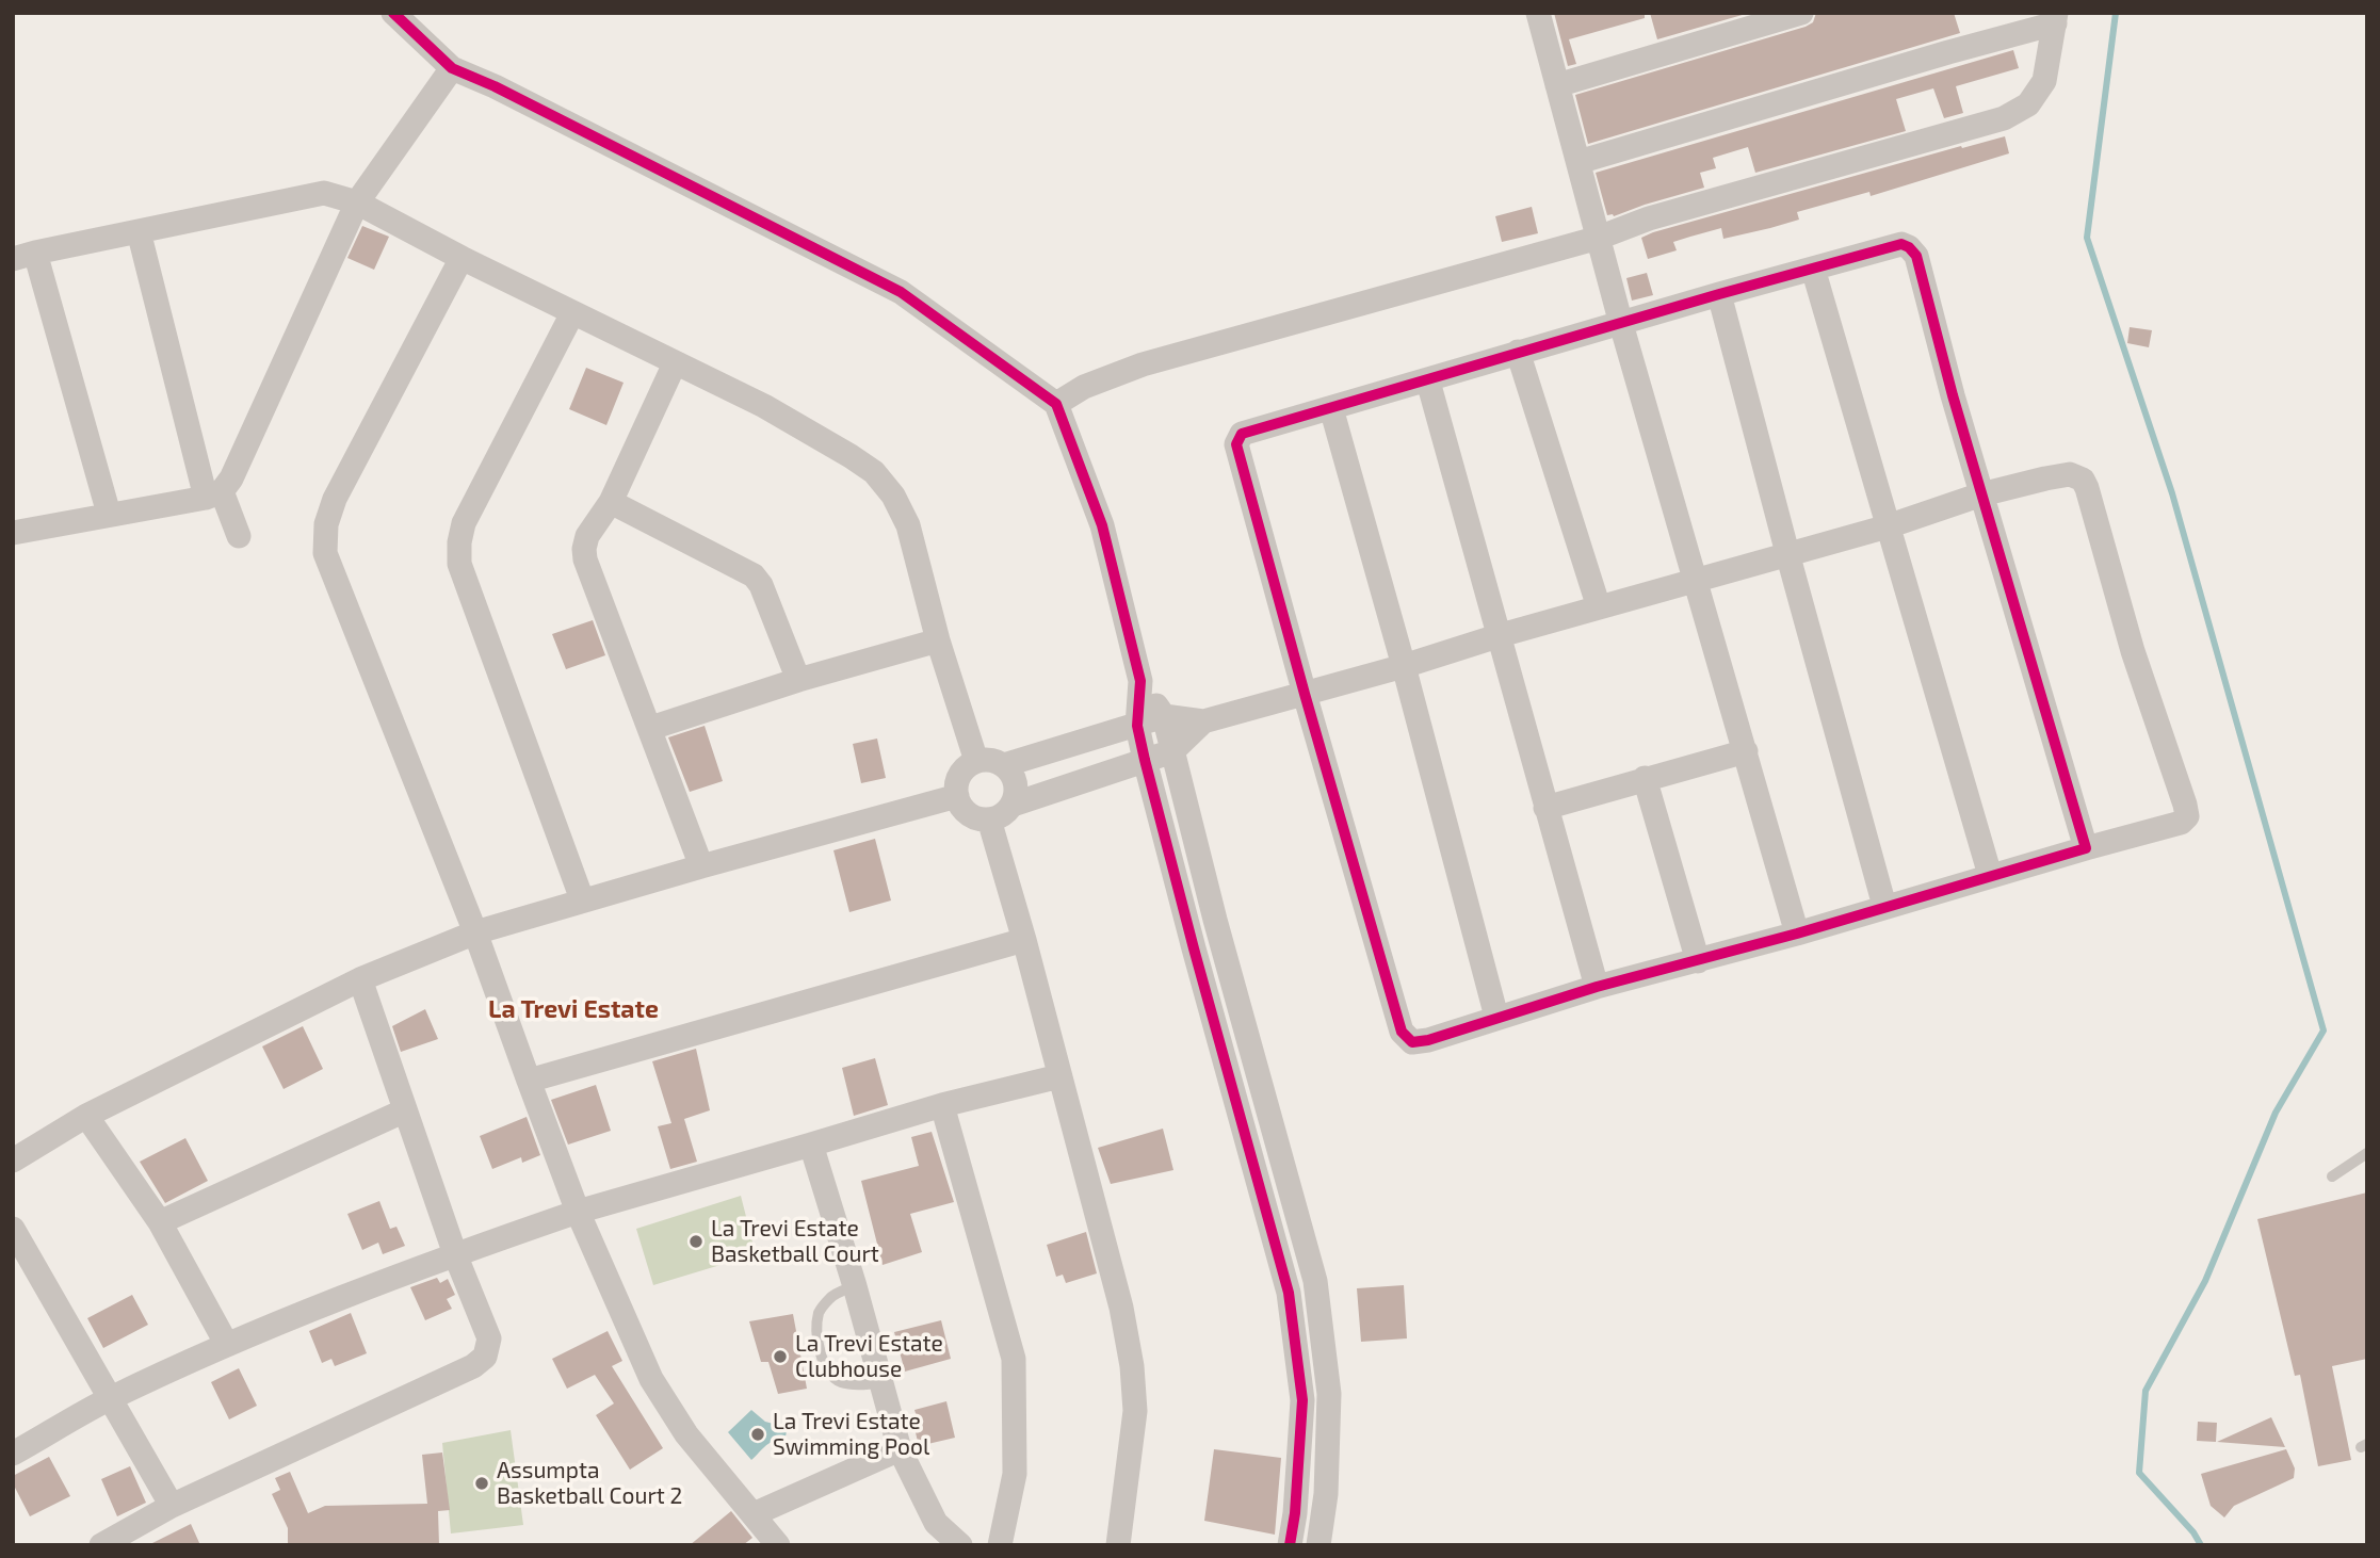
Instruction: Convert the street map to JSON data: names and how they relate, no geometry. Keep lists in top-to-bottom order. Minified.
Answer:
{"districts":["La Trevi Estate"],"places":["La Trevi Estate Basketball Court","La Trevi Estate Clubhouse","La Trevi Estate Swimming Pool","Assumpta Basketball Court 2"]}
